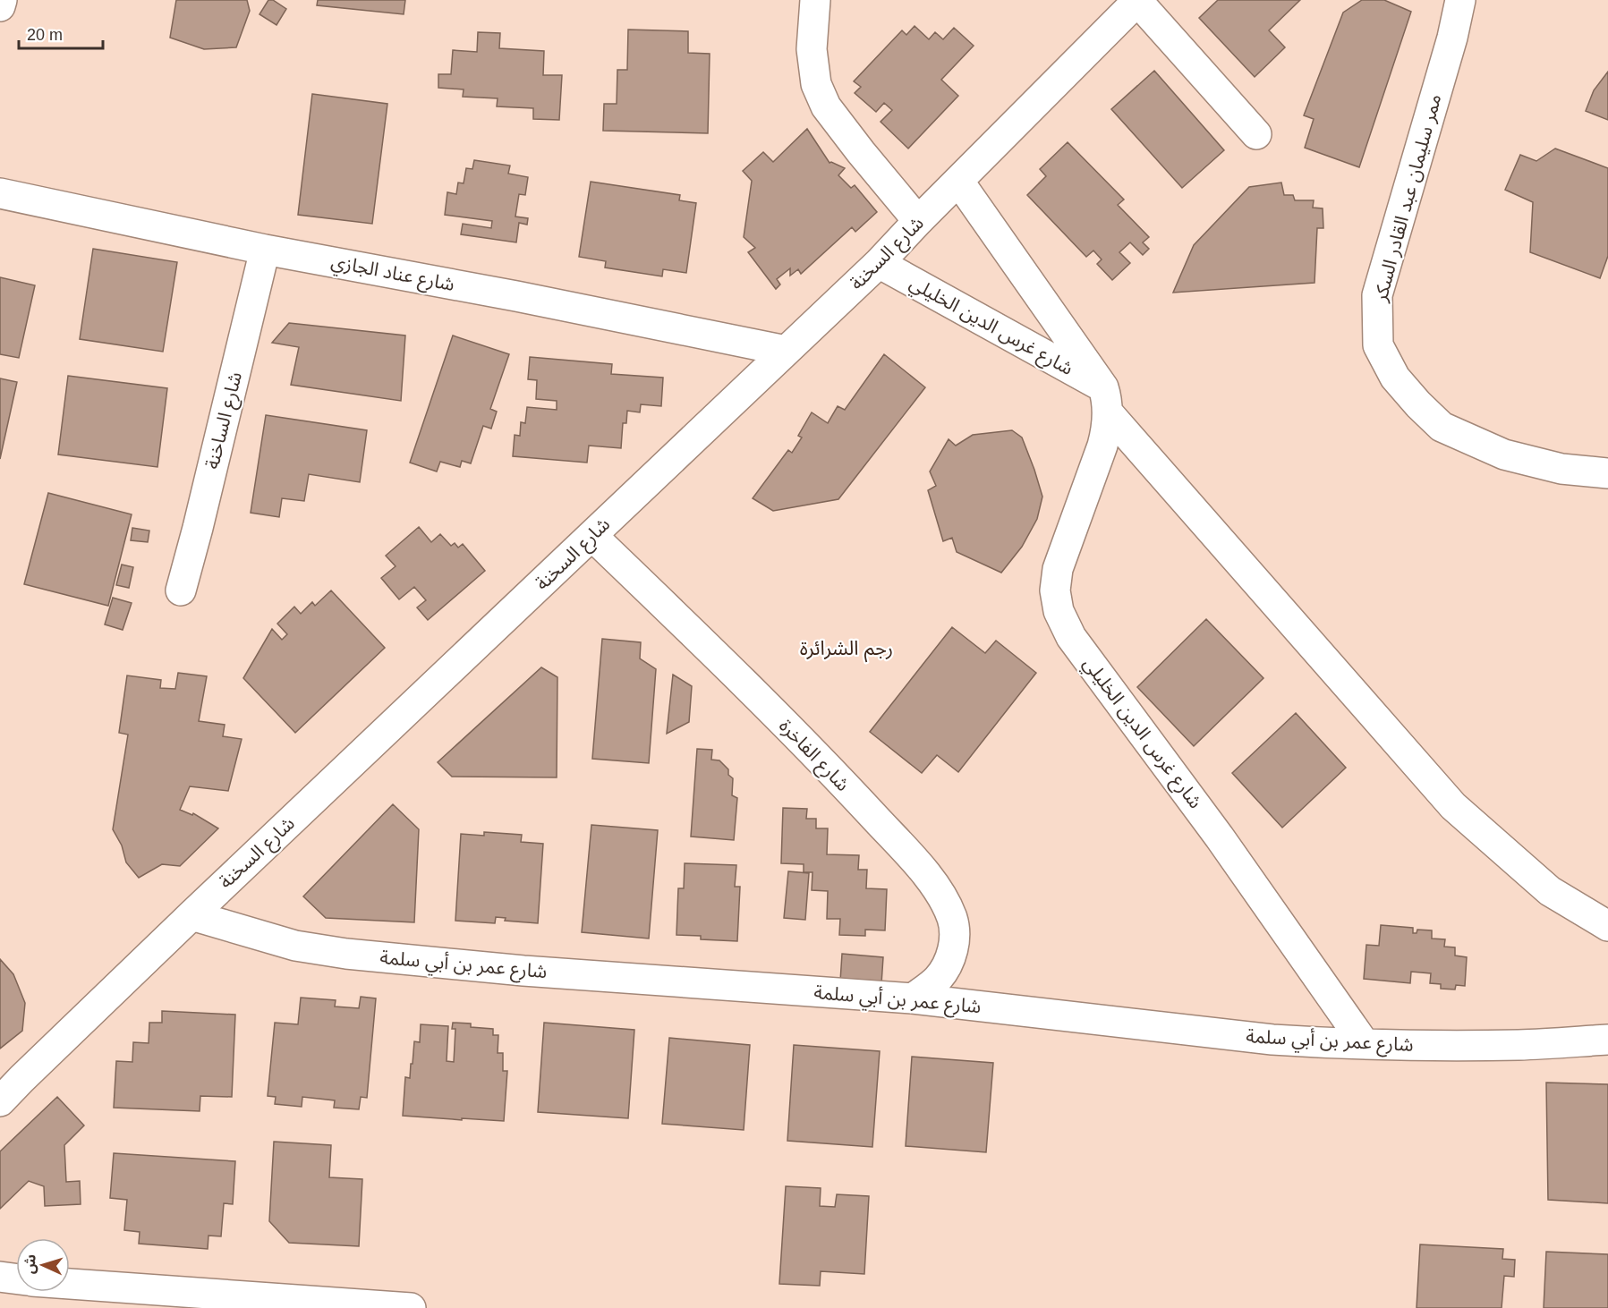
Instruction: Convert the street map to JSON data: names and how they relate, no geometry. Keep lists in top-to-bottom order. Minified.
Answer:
{"streets":{"street":["ممر سليمان عبد القادر السكر","شارع السخنة","شارع عناد الجازي","شارع غرس الدين الخليلي","شارع الساخنة","شارع الفاخرة","شارع عمر بن أبي سلمة"]},"crossings":[["شارع السخنة","شارع عناد الجازي"],["شارع السخنة","شارع غرس الدين الخليلي"],["شارع السخنة","شارع الفاخرة"],["شارع السخنة","شارع عمر بن أبي سلمة"],["شارع عناد الجازي","شارع الساخنة"],["شارع غرس الدين الخليلي","شارع عمر بن أبي سلمة"],["شارع الفاخرة","شارع عمر بن أبي سلمة"]],"districts":["رجم الشرائرة"],"scale_bar":"20 m","north":"left"}
